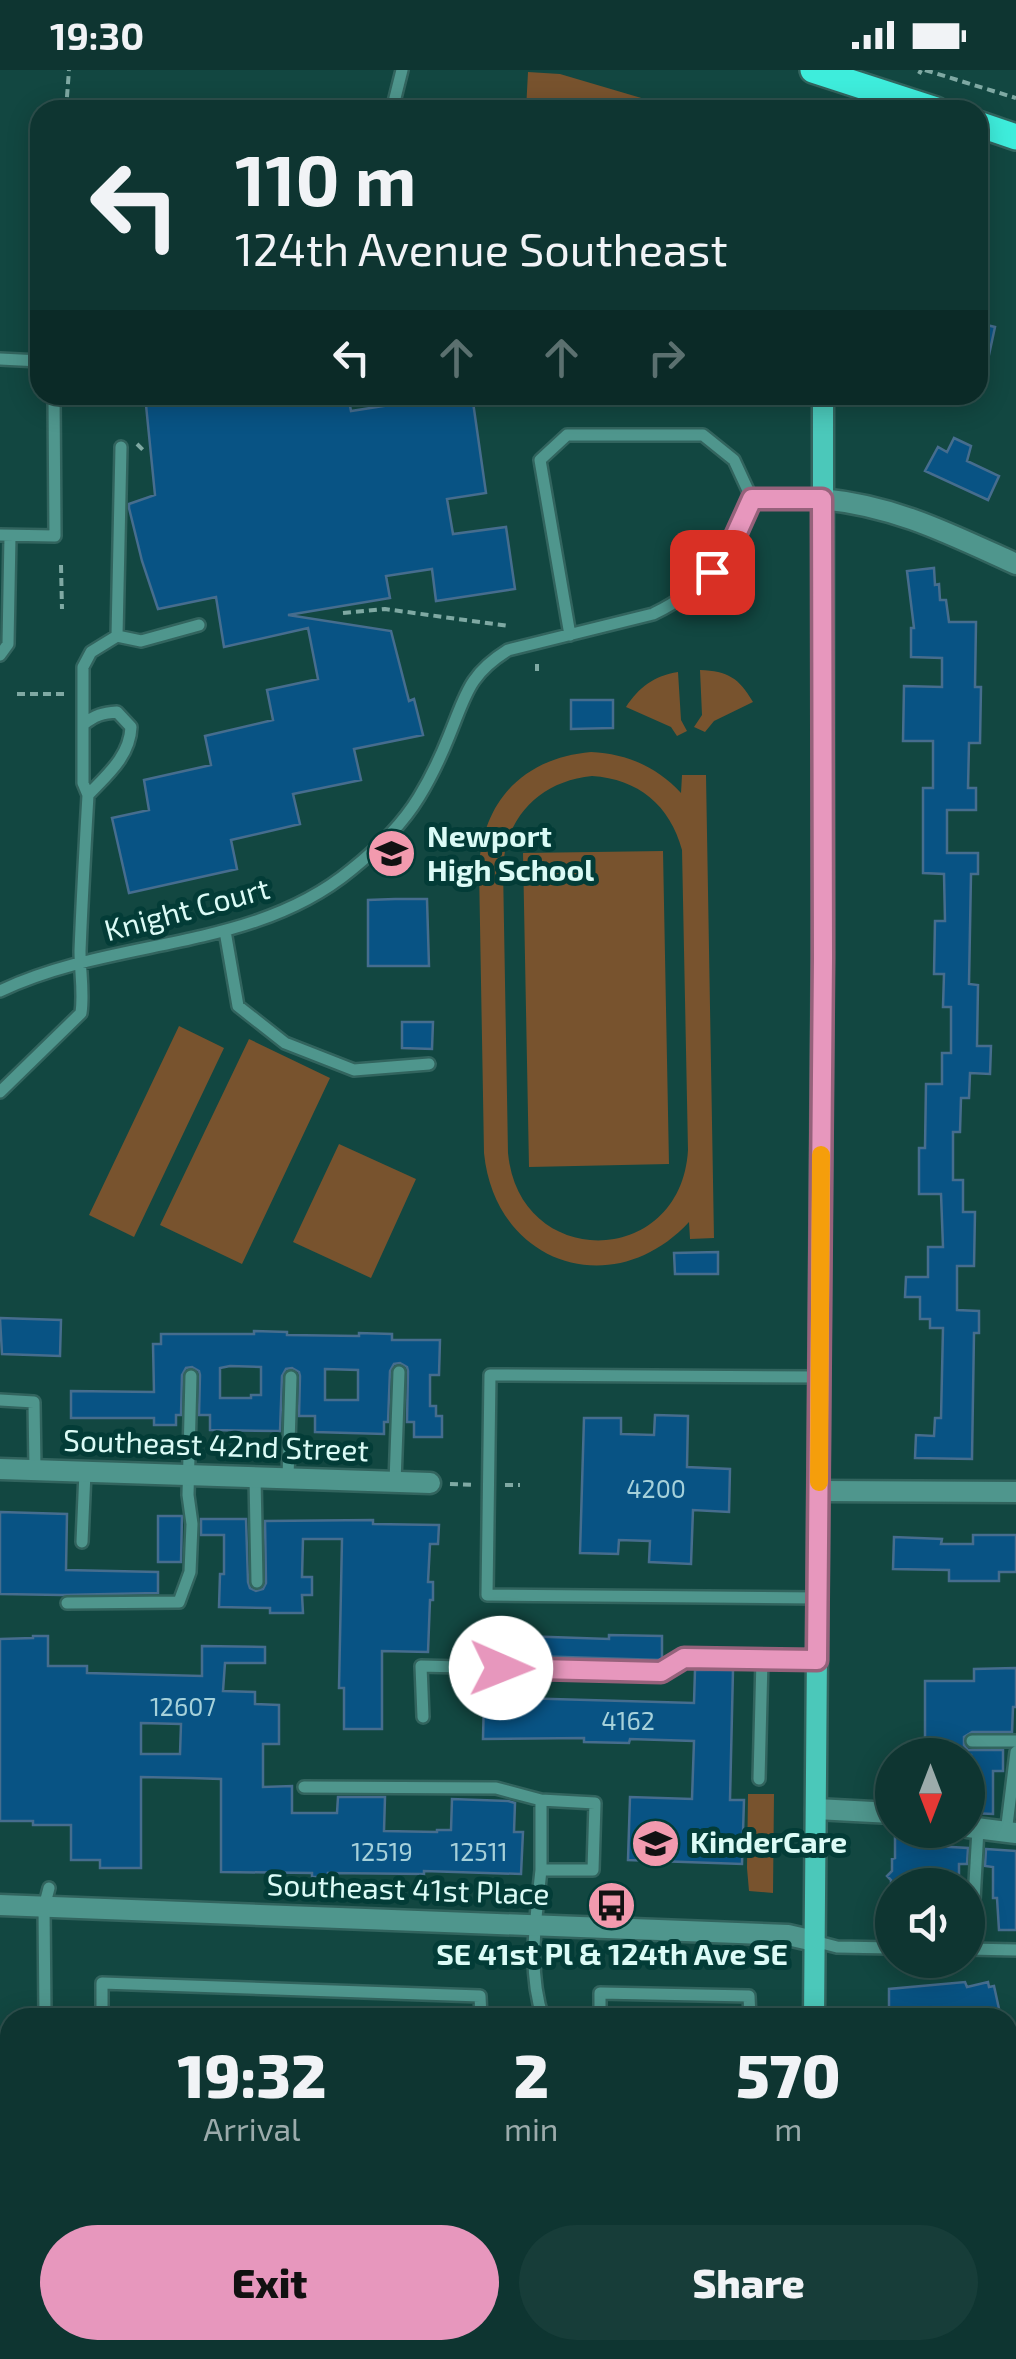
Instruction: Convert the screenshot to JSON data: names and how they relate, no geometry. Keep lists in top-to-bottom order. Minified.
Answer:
{"streets":{"street":["Southeast 42nd Street","Southeast 41st Place"],"lane":["Knight Court"]},"places":{"school or university":["Newport High School","KinderCare"],"bus stop":["SE 41st Pl & 124th Ave SE"]},"house_numbers":["4200","12607","4162","12519","12511"],"north":"bottom","page":{"status":"19:30","turn":["110 m","124th Avenue Southeast"],"eta":["19:32","Arrival","2","min","570","m"],"buttons":["Exit","Share"]}}
